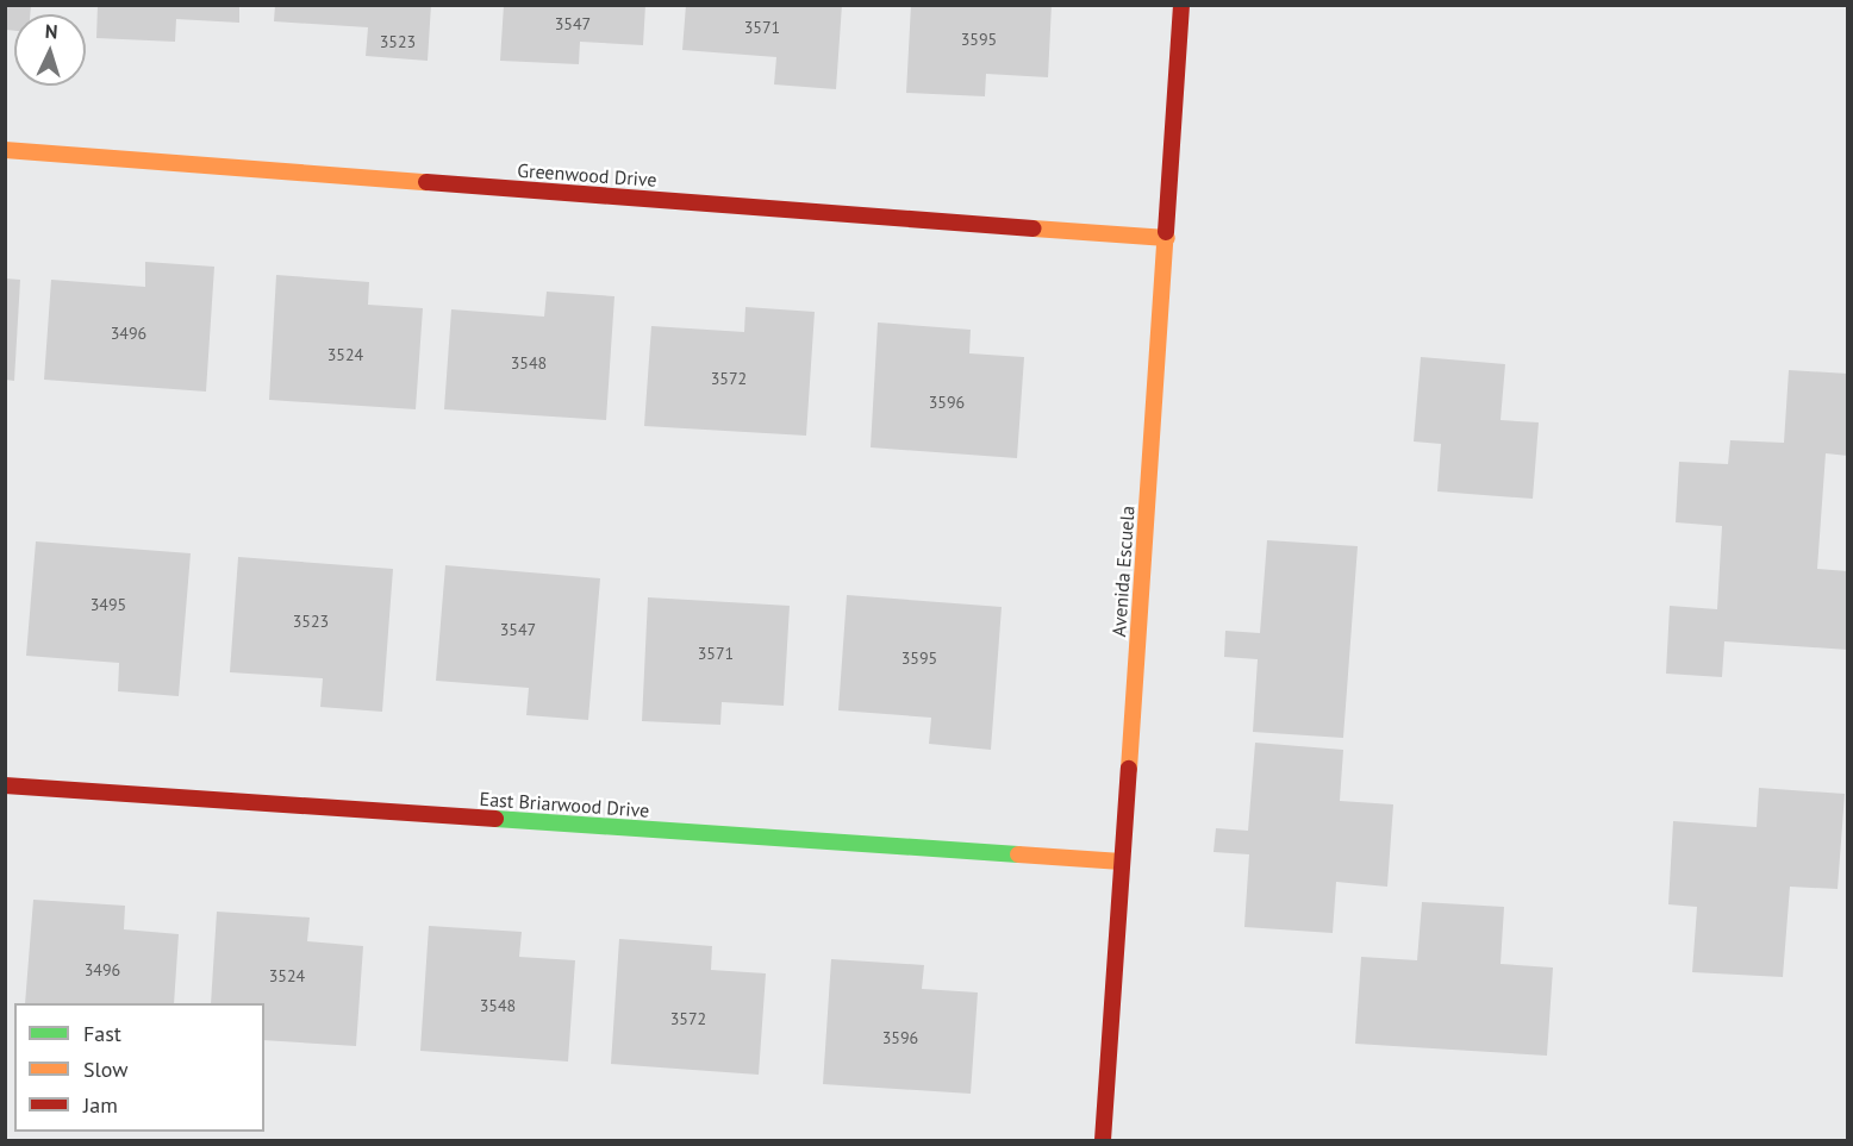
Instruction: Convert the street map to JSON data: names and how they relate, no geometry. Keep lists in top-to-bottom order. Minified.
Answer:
{"streets":{"street":["Greenwood Drive","Avenida Escuela","East Briarwood Drive"]},"crossings":[["Greenwood Drive","Avenida Escuela"],["Avenida Escuela","East Briarwood Drive"]],"house_numbers":["3547","3571","3595","3523","3496","3524","3548","3572","3596","3495","3523","3547","3571","3595","3496","3524","3548","3572","3596"],"legend":["Fast","Slow","Jam"],"north":"top"}
